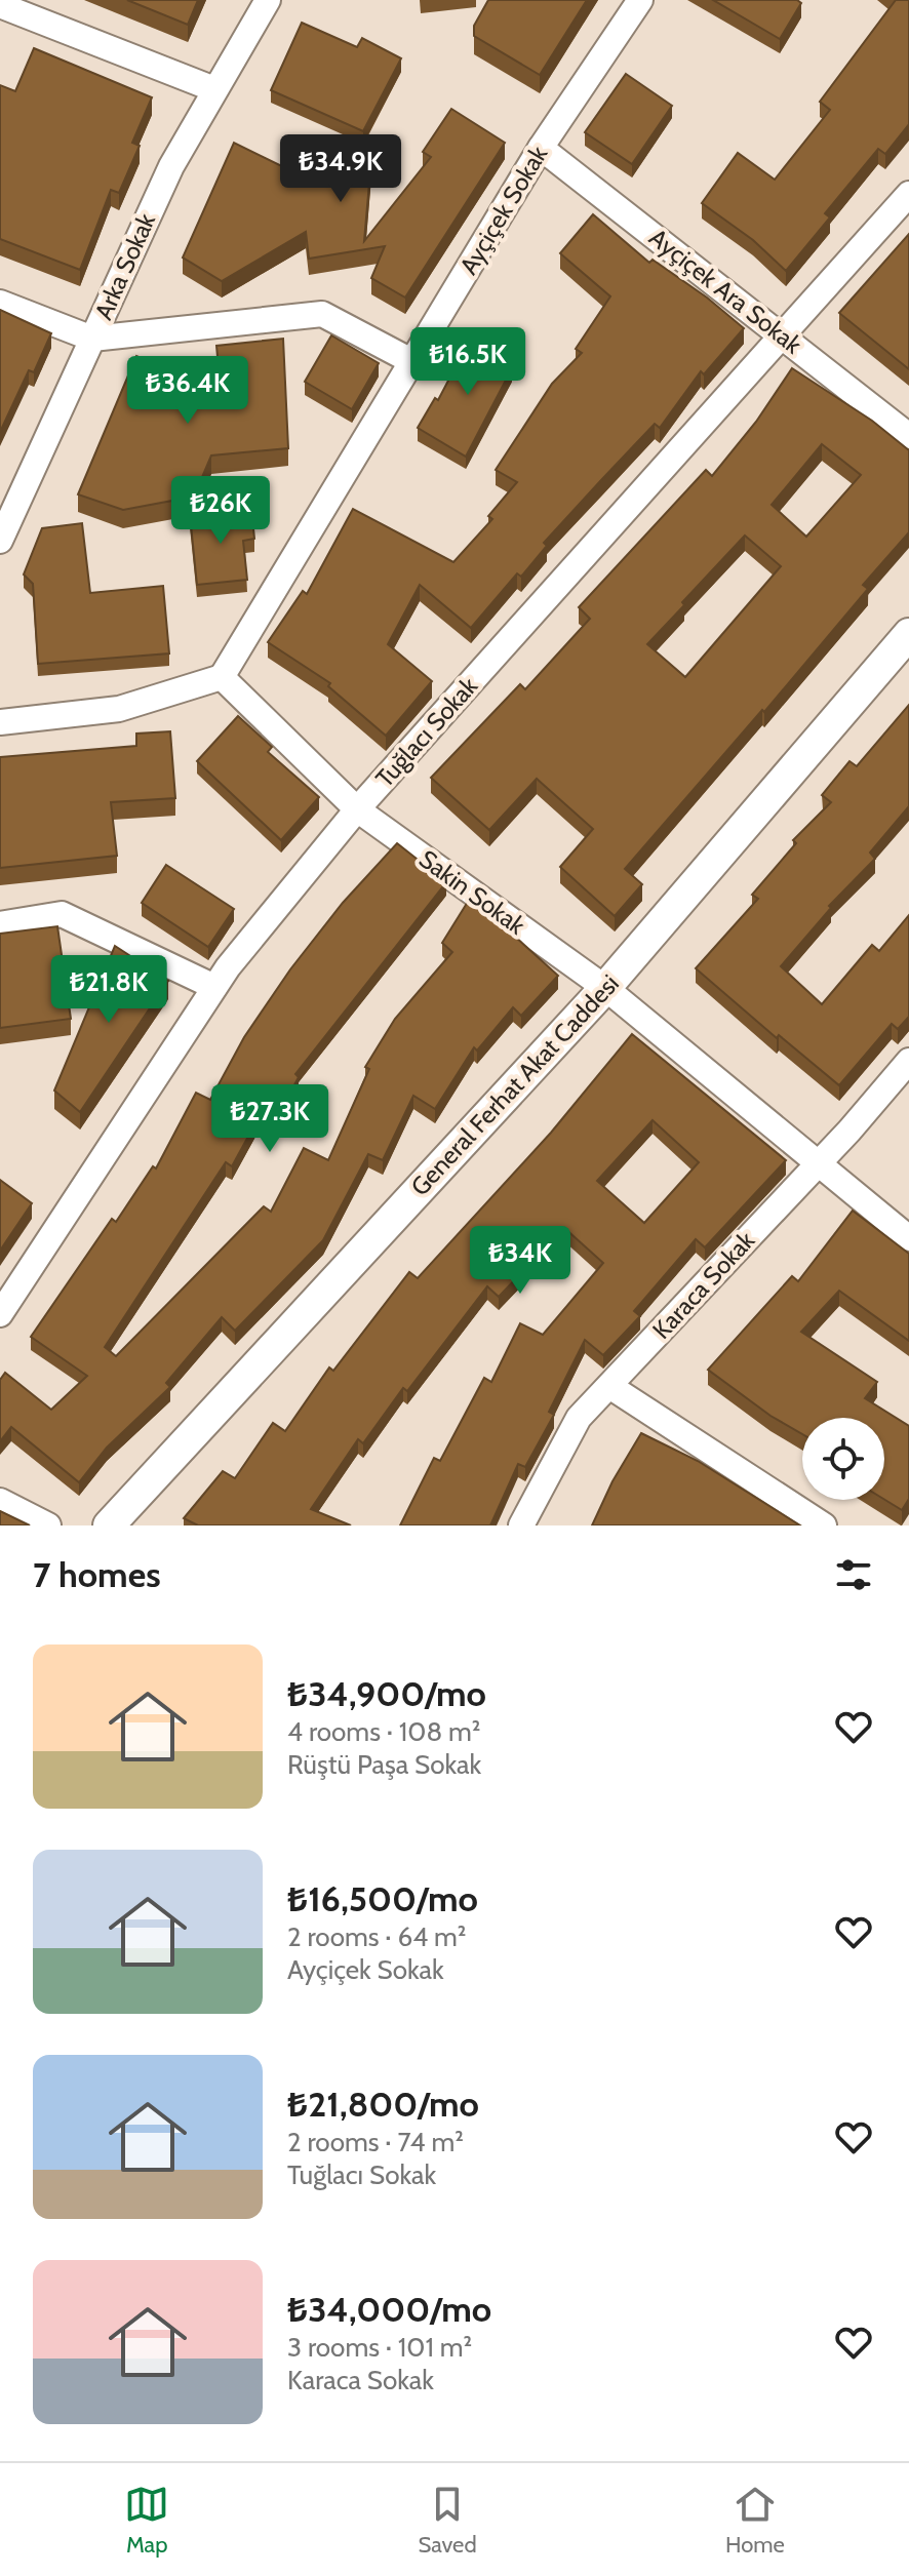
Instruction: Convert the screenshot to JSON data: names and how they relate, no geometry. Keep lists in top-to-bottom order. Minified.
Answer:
{"streets":{"street":["Ayçiçek Sokak","Arka Sokak","Ayçiçek Ara Sokak","Tuğlacı Sokak","Sakin Sokak","General Ferhat Akat Caddesi","Karaca Sokak"]},"crossings":[["Ayçiçek Sokak","Ayçiçek Ara Sokak"],["Ayçiçek Sokak","Sakin Sokak"],["Ayçiçek Ara Sokak","Tuğlacı Sokak"],["Tuğlacı Sokak","Sakin Sokak"],["Sakin Sokak","General Ferhat Akat Caddesi"],["Sakin Sokak","Karaca Sokak"]],"page":{"price":["₺34.9K","₺16.5K","₺36.4K","₺26K","₺21.8K","₺27.3K","₺34K"],"heading":"7 homes","list":[{"name":"₺34,900/mo","note":"4 rooms · 108 m² · Rüştü Paşa Sokak"},{"name":"₺16,500/mo","note":"2 rooms · 64 m² · Ayçiçek Sokak"},{"name":"₺21,800/mo","note":"2 rooms · 74 m² · Tuğlacı Sokak"},{"name":"₺34,000/mo","note":"3 rooms · 101 m² · Karaca Sokak"}],"tabs":["Map","Saved","Home"]}}
